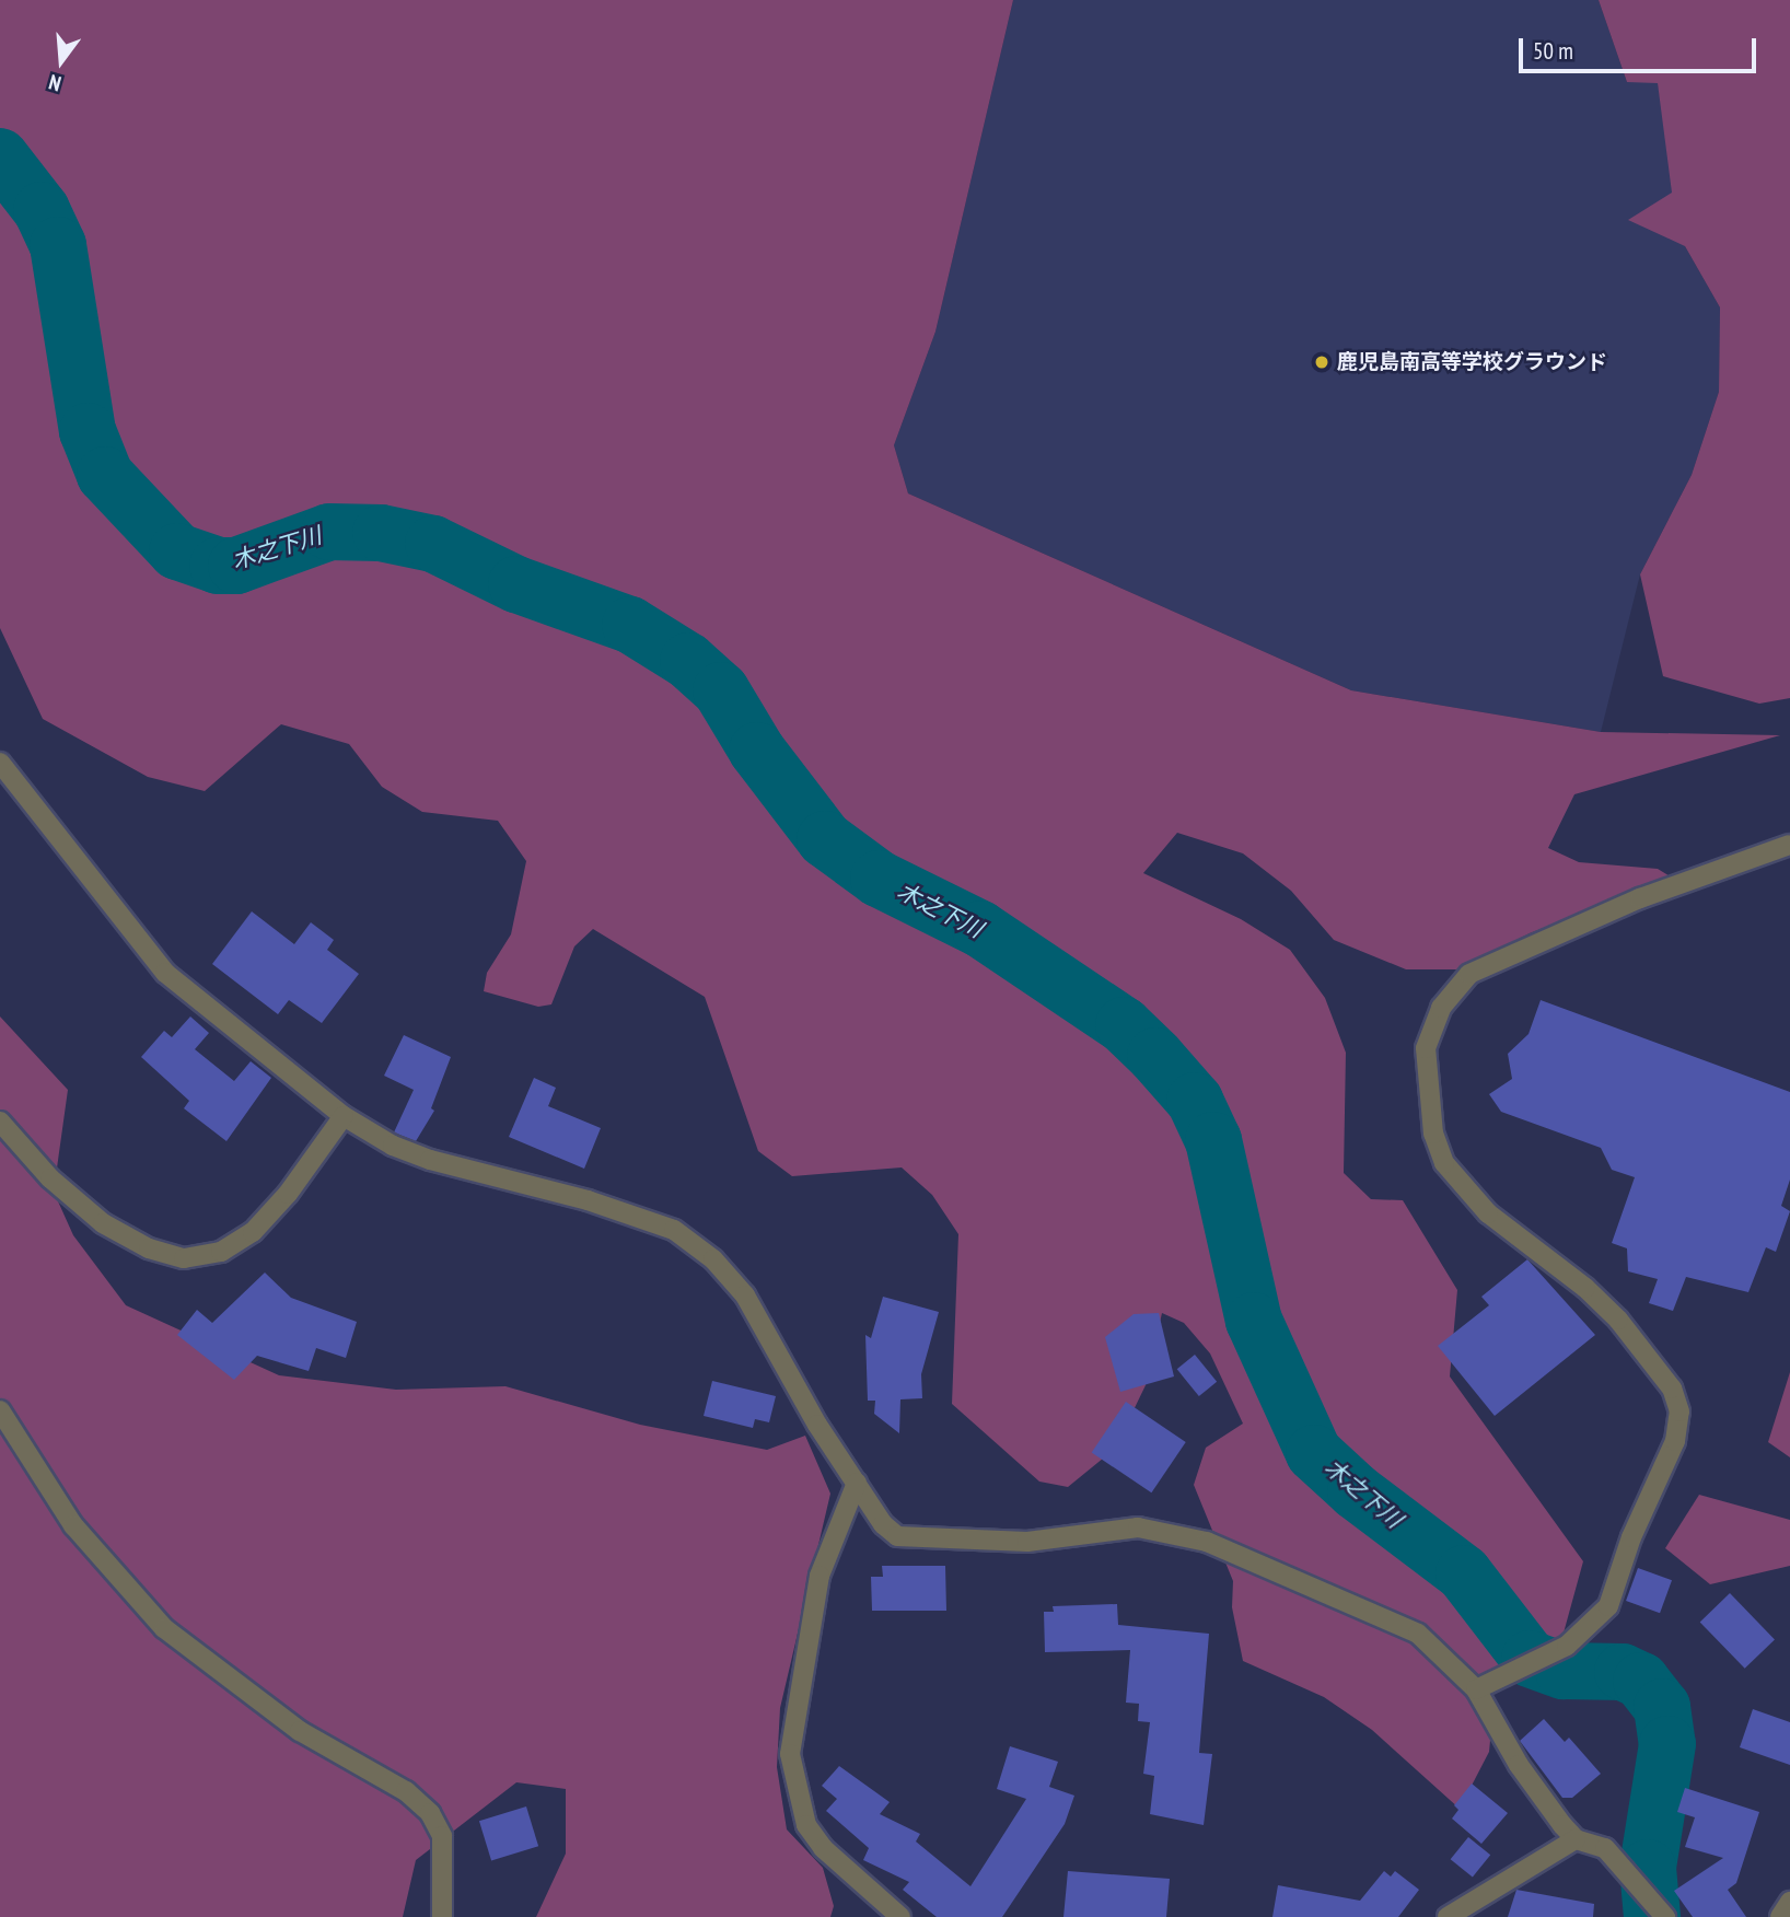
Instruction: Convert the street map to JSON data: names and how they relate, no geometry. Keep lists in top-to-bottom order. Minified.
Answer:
{"water":["木之下川"],"places":["鹿児島南高等学校グラウンド"],"scale_bar":"50 m","north":"bottom"}
